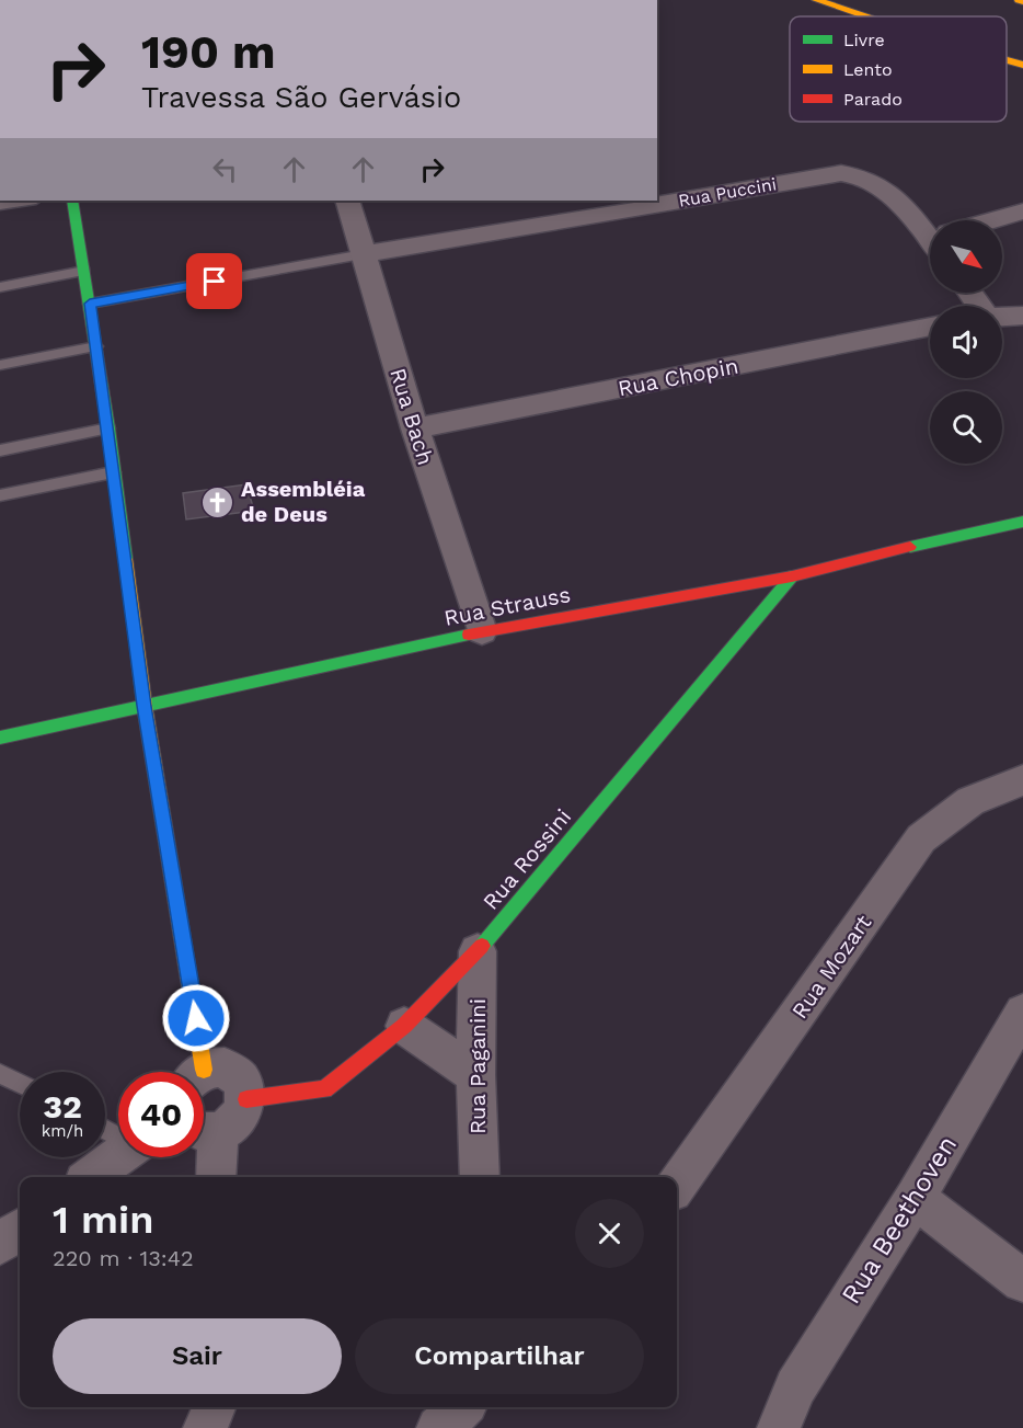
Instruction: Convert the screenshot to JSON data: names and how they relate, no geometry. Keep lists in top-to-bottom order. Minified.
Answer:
{"streets":{"main road":["Rua Strauss","Rua Rossini"],"street":["Rua Puccini","Rua Chopin","Rua Bach","Rua Mozart","Rua Paganini","Rua Beethoven"]},"crossings":[["Rua Puccini","Rua Bach"],["Rua Chopin","Rua Bach"],["Rua Bach","Rua Strauss"],["Rua Strauss","Rua Rossini"],["Rua Rossini","Rua Paganini"]],"places":{"church":["Assembléia de Deus"]},"legend":["Livre","Lento","Parado"],"north":"bottom right","page":{"turn":["190 m","Travessa São Gervásio"],"speed":"32 km/h","limit":"40","heading":["1 min","220 m · 13:42"],"buttons":["Sair","Compartilhar"]}}
